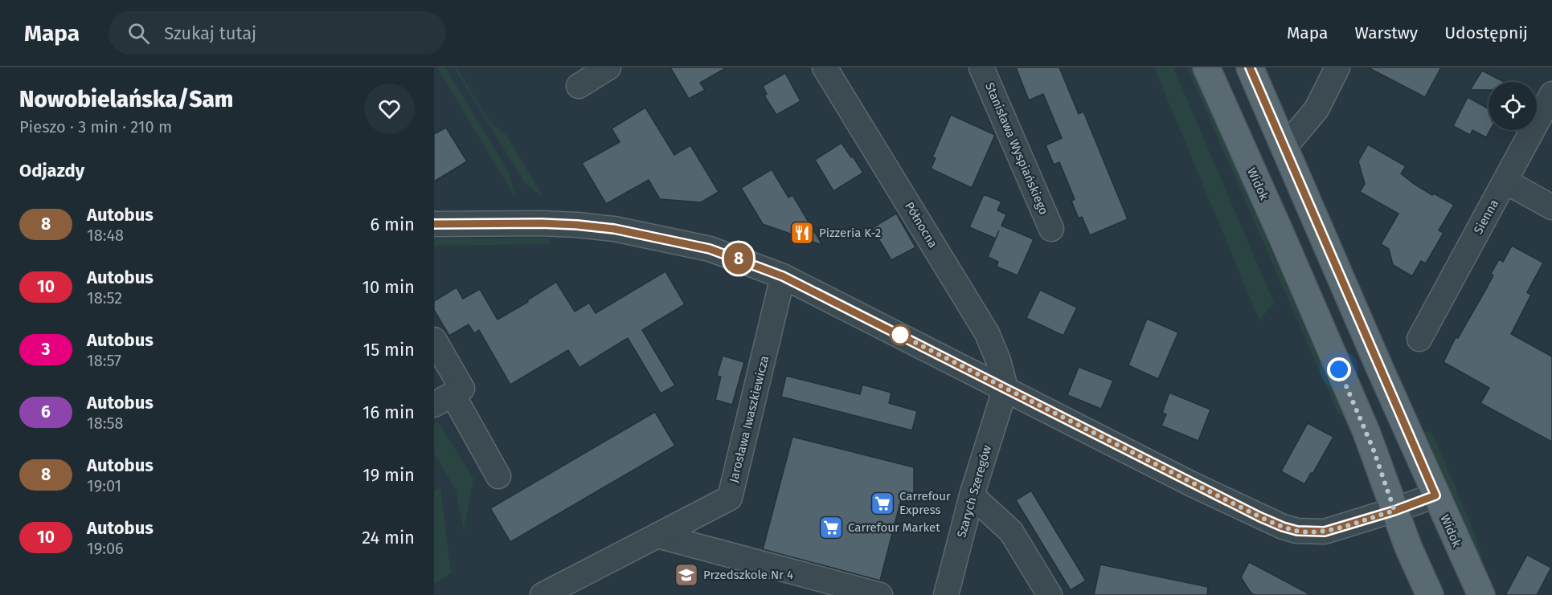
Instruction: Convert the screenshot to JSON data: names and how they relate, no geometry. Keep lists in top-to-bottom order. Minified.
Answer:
{"streets":{"main road":["Widok"],"street":["Stanisława Wyspiańskiego","Sienna","Północna","Jarosława Iwaszkiewicza","Szarych Szeregów"]},"crossings":[["Północna","Szarych Szeregów"]],"places":{"restaurant":["Pizzeria K-2"],"supermarket":["Carrefour Express","Carrefour Market"],"school or university":["Przedszkole Nr 4"]},"lines":["bus line 8"],"page":{"header":"Mapa","search":"Szukaj tutaj","nav":["Mapa","Warstwy","Udostępnij"],"heading":[["Nowobielańska/Sam","Pieszo · 3 min · 210 m"],"Odjazdy"],"on_map":"8","list":[{"mark":"8","name":"Autobus","note":"18:48","value":"6 min"},{"mark":"10","name":"Autobus","note":"18:52","value":"10 min"},{"mark":"3","name":"Autobus","note":"18:57","value":"15 min"},{"mark":"6","name":"Autobus","note":"18:58","value":"16 min"},{"mark":"8","name":"Autobus","note":"19:01","value":"19 min"},{"mark":"10","name":"Autobus","note":"19:06","value":"24 min"}]}}
